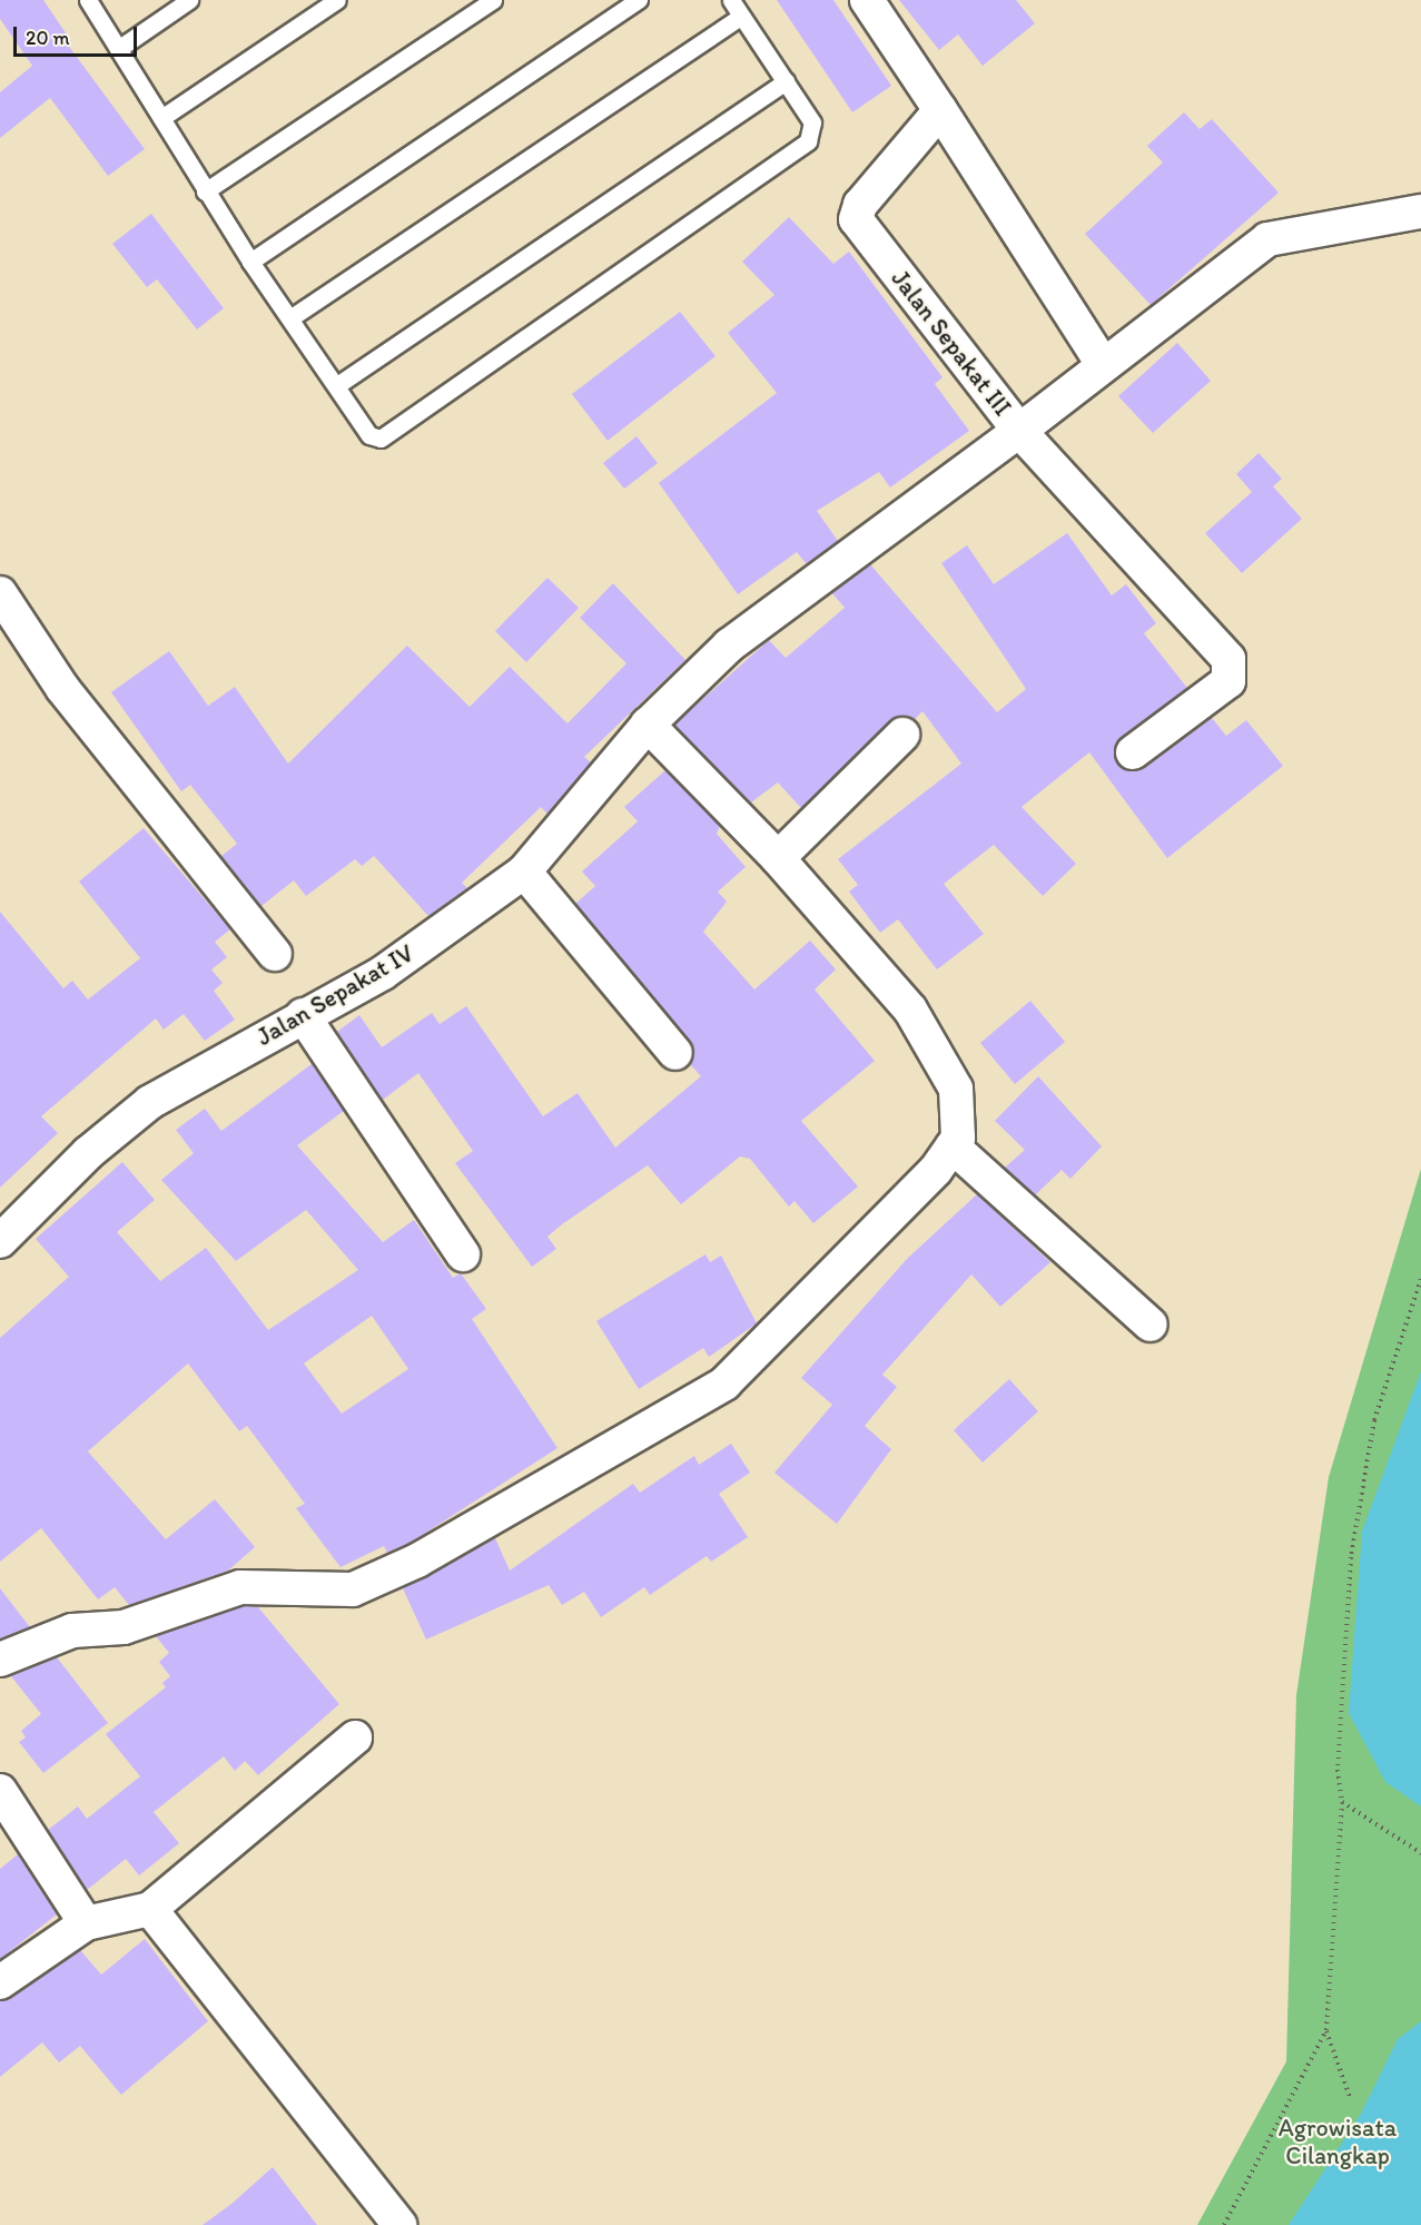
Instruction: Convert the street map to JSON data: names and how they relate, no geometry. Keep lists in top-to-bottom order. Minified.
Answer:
{"streets":{"street":["Jalan Sepakat III","Jalan Sepakat IV"]},"crossings":[["Jalan Sepakat III","Jalan Sepakat IV"]],"parks":["Agrowisata Cilangkap"],"scale_bar":"20 m"}
